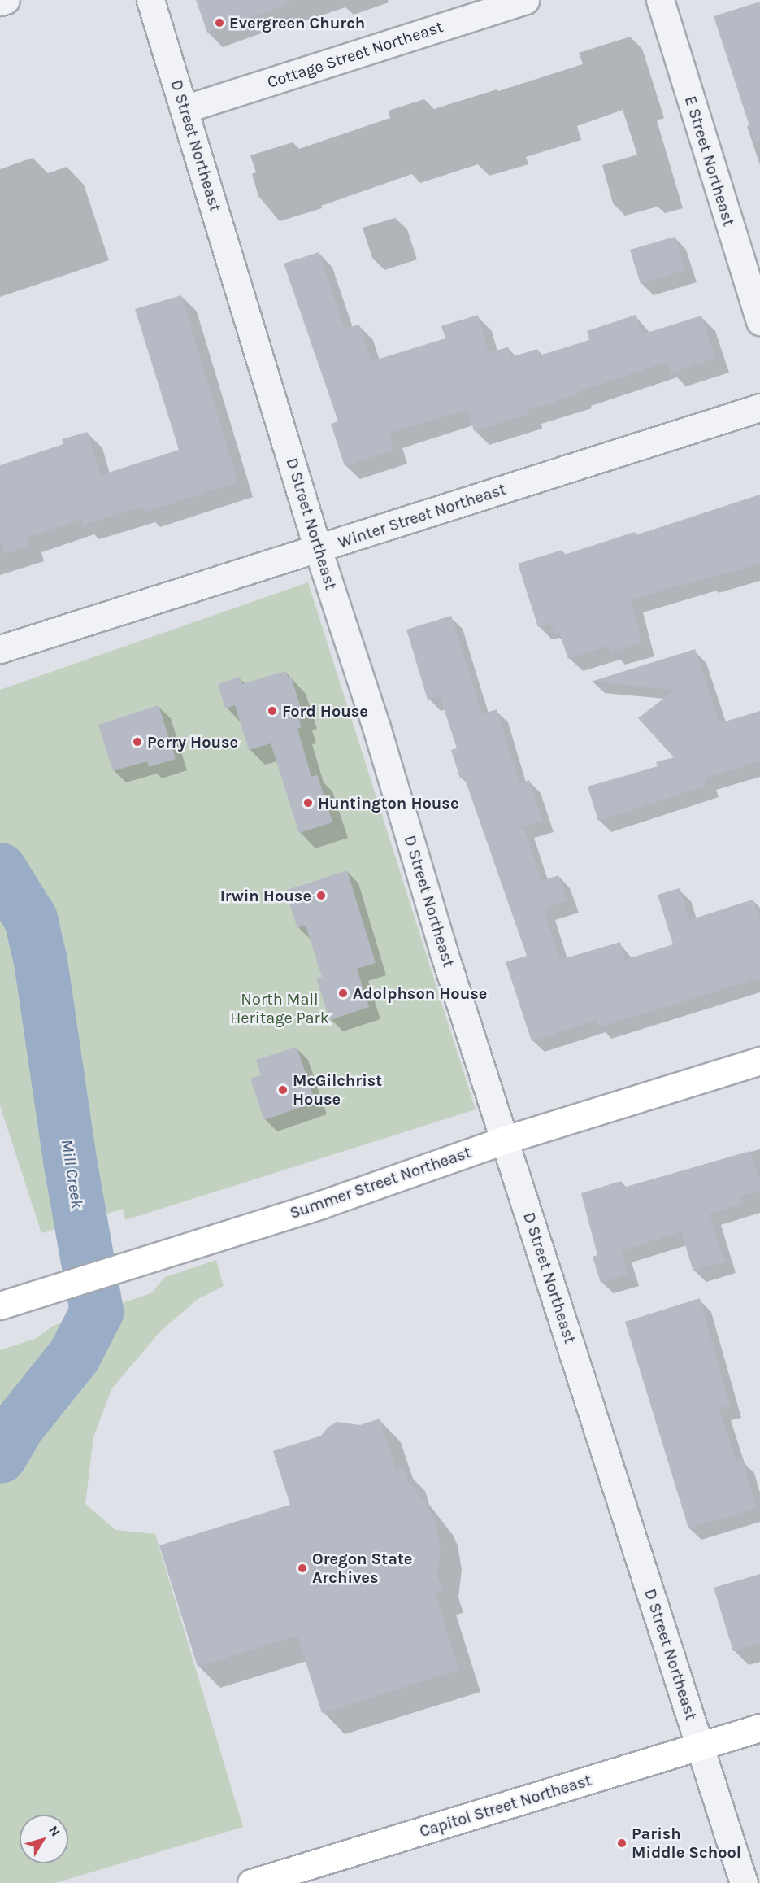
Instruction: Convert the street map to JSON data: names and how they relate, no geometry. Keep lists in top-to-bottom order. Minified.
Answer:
{"streets":{"main road":["Summer Street Northeast","Capitol Street Northeast"],"street":["Cottage Street Northeast","D Street Northeast","E Street Northeast","Winter Street Northeast"]},"crossings":[["Cottage Street Northeast","D Street Northeast"],["D Street Northeast","Winter Street Northeast"],["D Street Northeast","Summer Street Northeast"],["D Street Northeast","Capitol Street Northeast"]],"water":["Mill Creek"],"parks":["North Mall Heritage Park"],"places":["Evergreen Church","Ford House","Perry House","Huntington House","Irwin House","Adolphson House","McGilchrist House","Oregon State Archives","Parish Middle School"],"north":"top right"}
